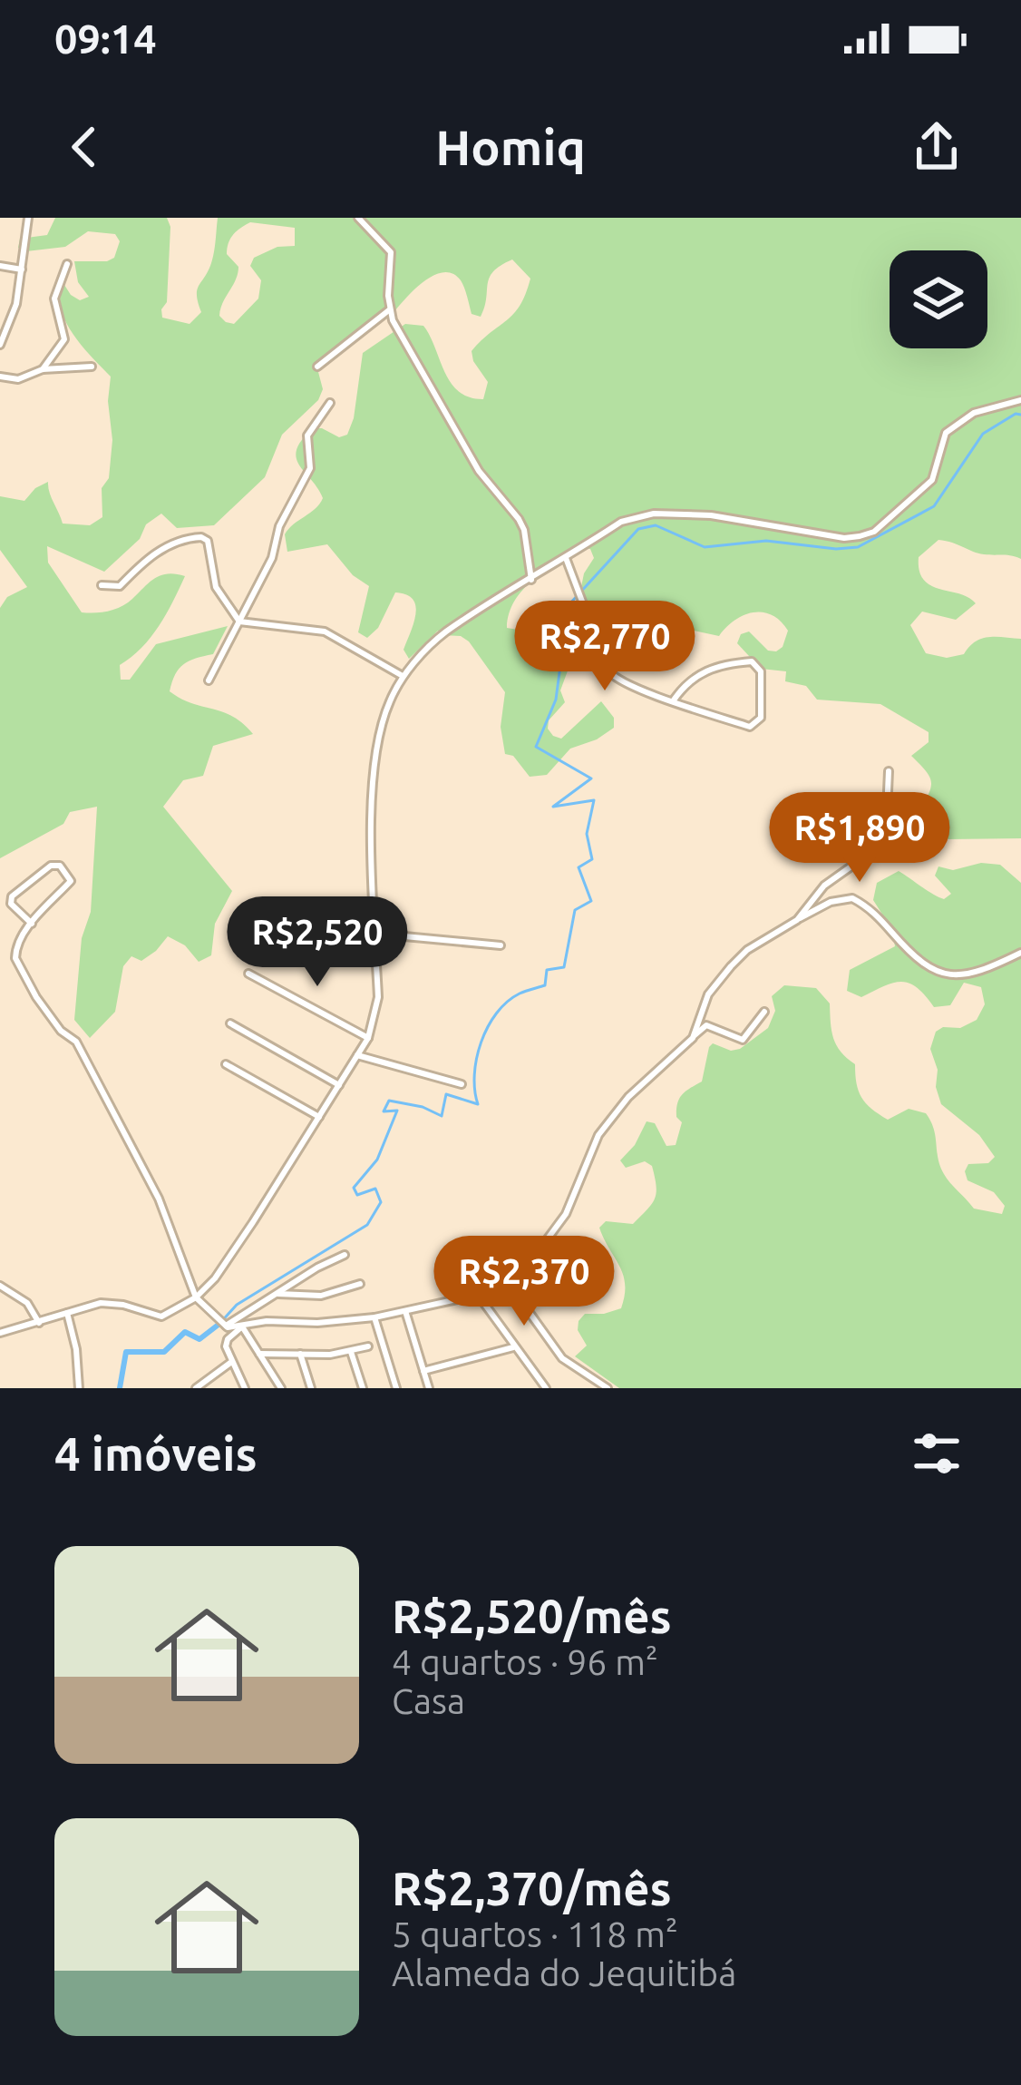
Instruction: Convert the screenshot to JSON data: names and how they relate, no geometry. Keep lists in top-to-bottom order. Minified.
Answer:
{"page":{"status":"09:14","header":"Homiq","price":["R$2,770","R$1,890","R$2,520","R$2,370"],"heading":"4 imóveis","list":[{"name":"R$2,520/mês","note":"4 quartos · 96 m² · Casa"},{"name":"R$2,370/mês","note":"5 quartos · 118 m² · Alameda do Jequitibá"}]}}
